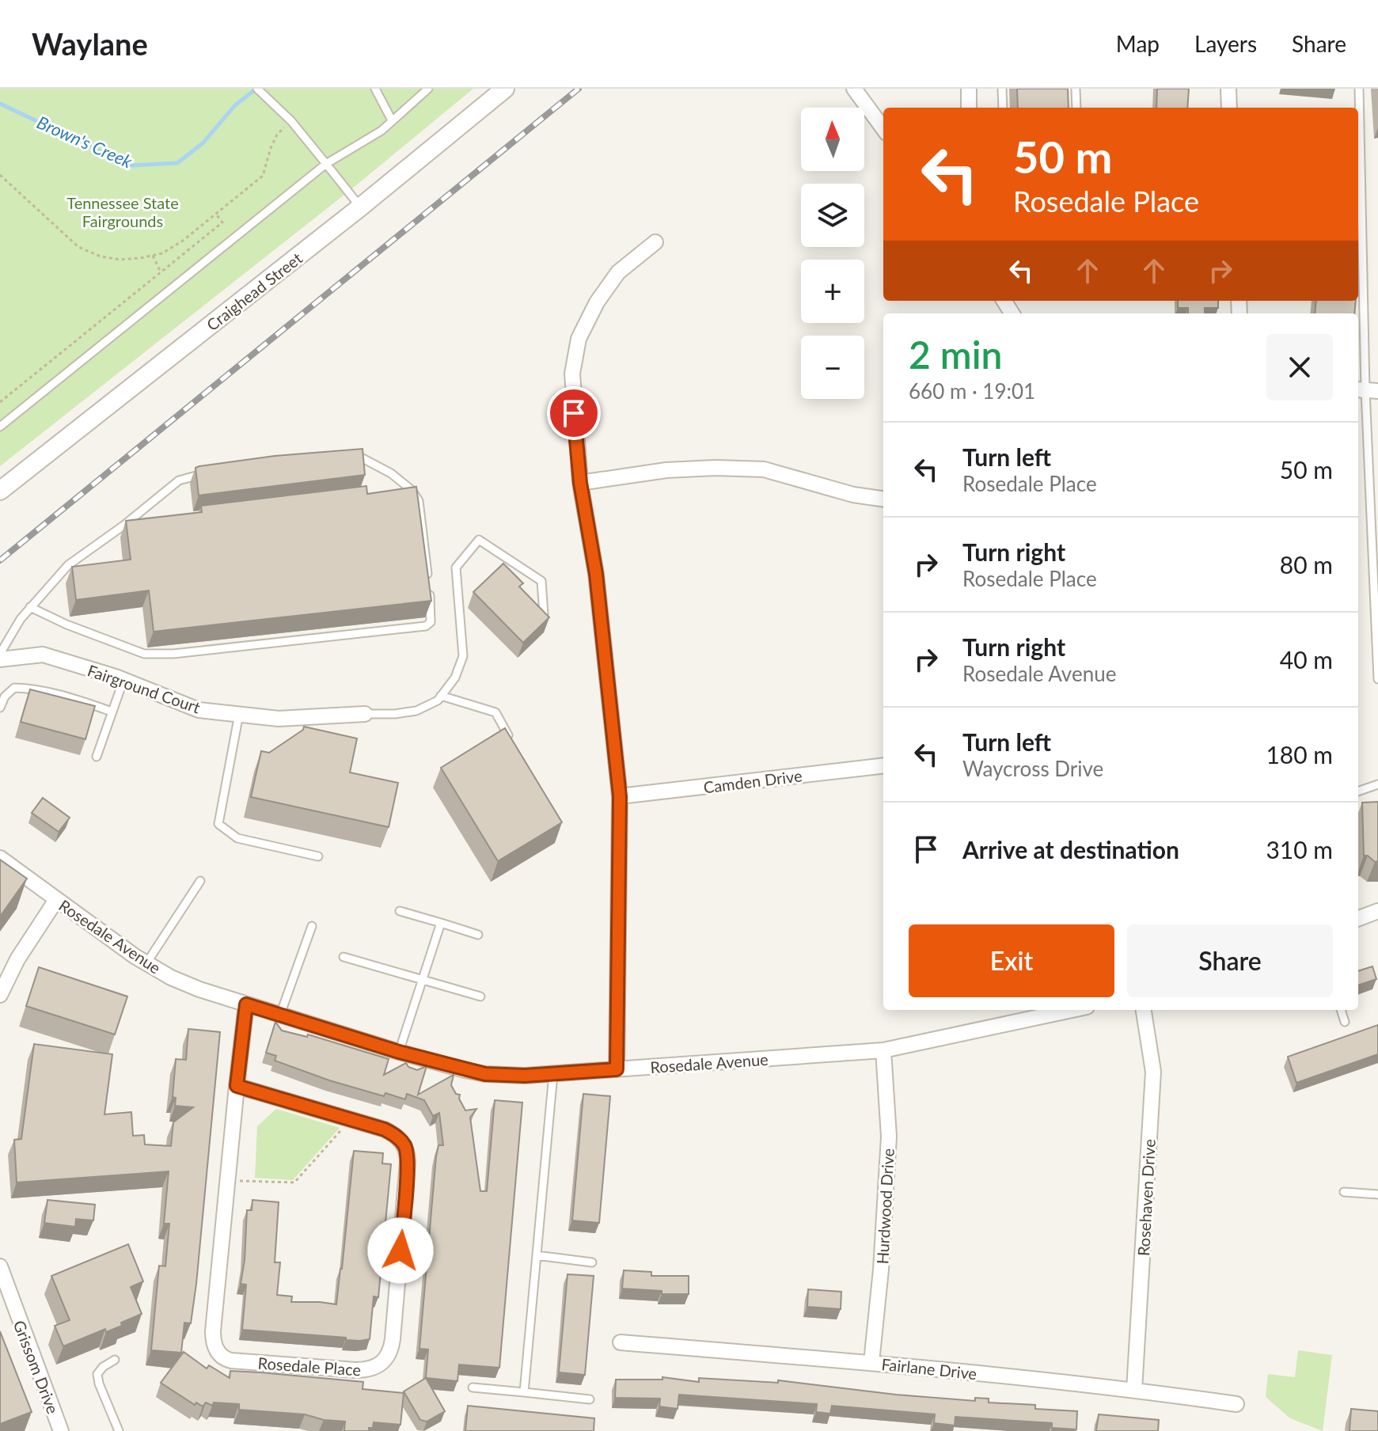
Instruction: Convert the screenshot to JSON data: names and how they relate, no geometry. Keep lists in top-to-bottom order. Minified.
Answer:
{"streets":{"street":["Craighead Street","Fairground Court","Camden Drive","Rosedale Avenue","Rosehaven Drive","Hurdwood Drive","Rosedale Place","Grissom Drive","Fairlane Drive"]},"crossings":[["Rosedale Avenue","Hurdwood Drive"],["Rosedale Avenue","Rosedale Place"],["Rosehaven Drive","Fairlane Drive"],["Hurdwood Drive","Fairlane Drive"]],"water":["Brown's Creek"],"parks":["Tennessee State Fairgrounds"],"north":"top","page":{"header":"Waylane","nav":["Map","Layers","Share"],"map_buttons":["+","−"],"turn":["50 m","Rosedale Place"],"heading":["2 min","660 m · 19:01"],"list":[{"name":"Turn left","note":"Rosedale Place","value":"50 m"},{"name":"Turn right","note":"Rosedale Place","value":"80 m"},{"name":"Turn right","note":"Rosedale Avenue","value":"40 m"},{"name":"Turn left","note":"Waycross Drive","value":"180 m"},{"name":"Arrive at destination","value":"310 m"}],"buttons":["Exit","Share"]}}
